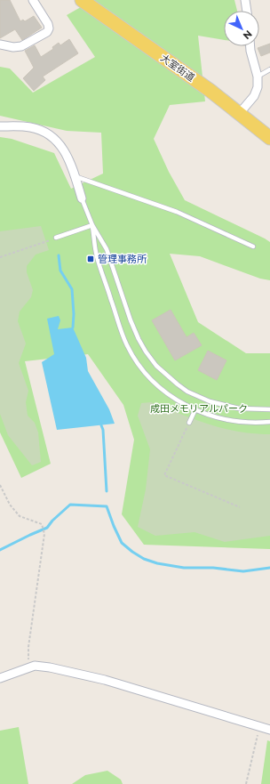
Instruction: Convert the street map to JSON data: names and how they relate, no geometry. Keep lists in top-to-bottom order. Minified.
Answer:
{"streets":{"main road":["大室街道"]},"parks":["成田メモリアルパーク"],"places":{"transit":["管理事務所"]},"north":"bottom right"}
